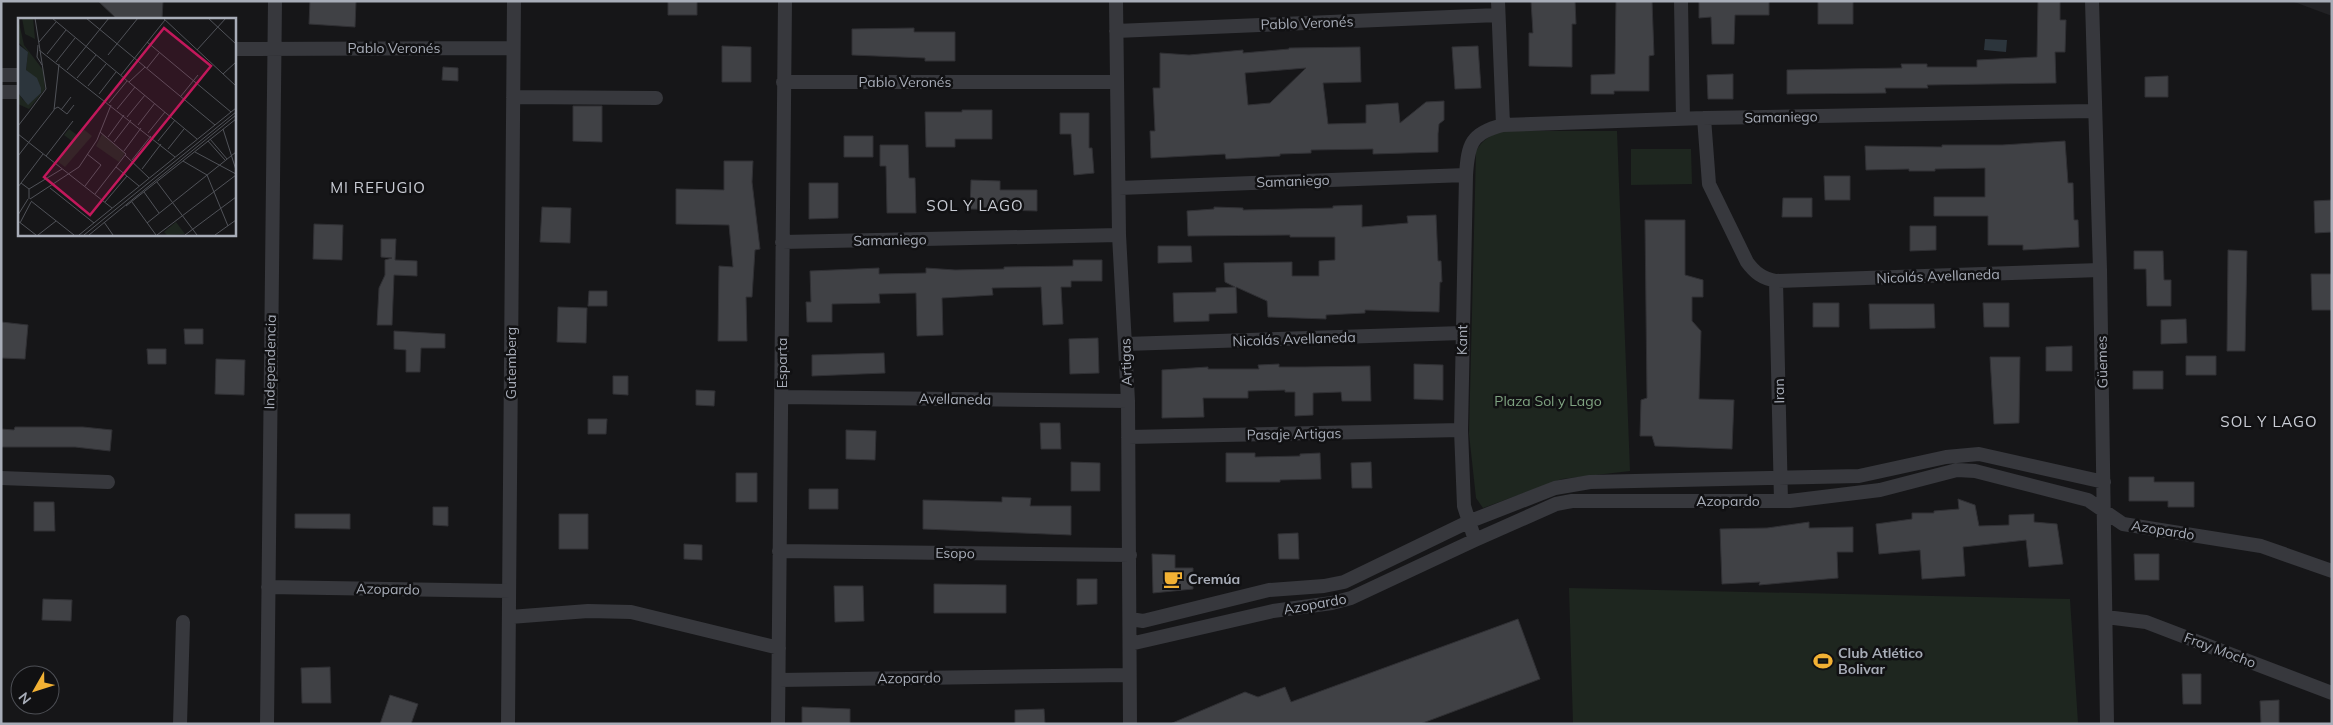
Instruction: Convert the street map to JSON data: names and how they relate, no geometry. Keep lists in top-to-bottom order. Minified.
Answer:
{"streets":{"street":["Pablo Veronés","Samaniego","Nicolás Avellaneda","Kant","Independencia","Artigas","Güemes","Gutemberg","Esparta","Iran","Avellaneda","Pasaje Artigas","Azopardo","Esopo","Fray Mocho"]},"crossings":[["Pablo Veronés","Independencia"],["Pablo Veronés","Artigas"],["Pablo Veronés","Gutemberg"],["Pablo Veronés","Esparta"],["Samaniego","Kant"],["Samaniego","Artigas"],["Samaniego","Güemes"],["Samaniego","Esparta"],["Nicolás Avellaneda","Kant"],["Nicolás Avellaneda","Artigas"],["Nicolás Avellaneda","Güemes"],["Nicolás Avellaneda","Iran"],["Kant","Pasaje Artigas"],["Kant","Azopardo"],["Independencia","Azopardo"],["Artigas","Avellaneda"],["Artigas","Pasaje Artigas"],["Artigas","Azopardo"],["Artigas","Esopo"],["Güemes","Azopardo"],["Güemes","Fray Mocho"],["Gutemberg","Azopardo"],["Esparta","Avellaneda"],["Esparta","Azopardo"],["Esparta","Esopo"],["Iran","Azopardo"]],"districts":["MI REFUGIO","SOL Y LAGO","SOL Y LAGO"],"parks":["Plaza Sol y Lago"],"places":{"cafe":["Cremúa"],"sports":["Club Atlético Bolivar"]},"north":"bottom left"}
